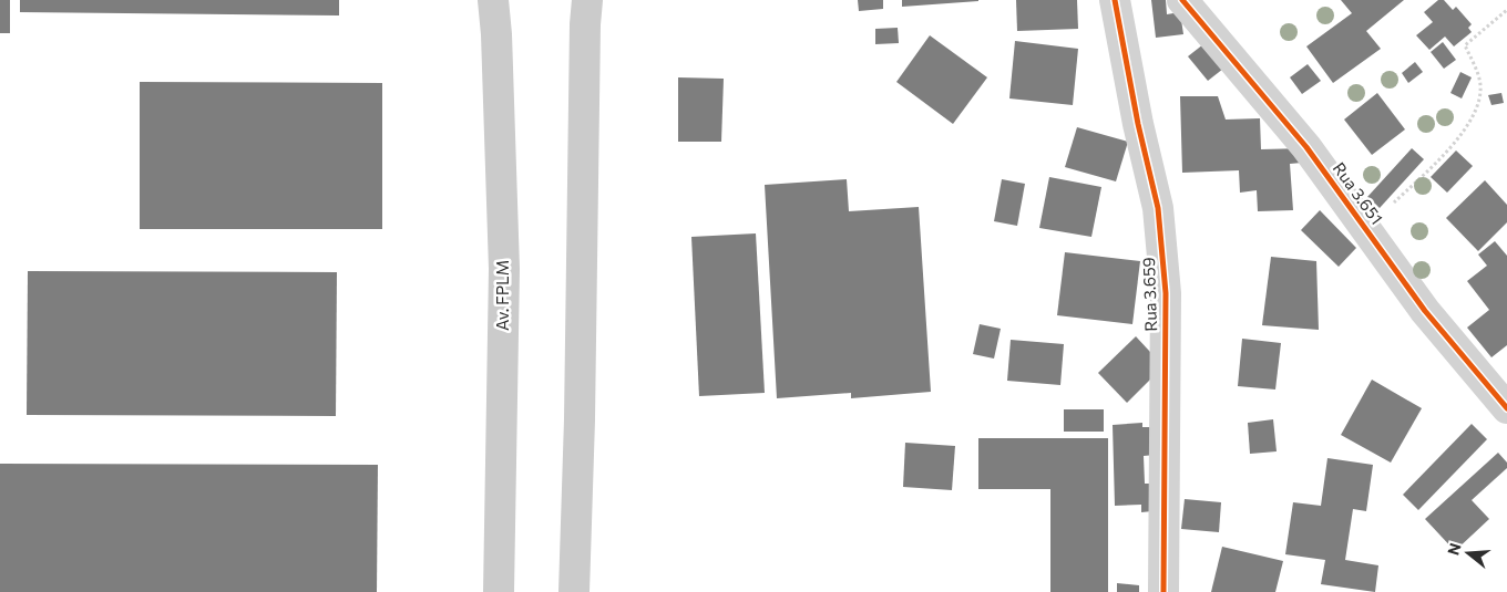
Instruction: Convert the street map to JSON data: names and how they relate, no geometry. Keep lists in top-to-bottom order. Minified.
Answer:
{"streets":{"main road":["Av. FPLM"],"street":["Rua 3.651","Rua 3.659"]},"north":"left"}
